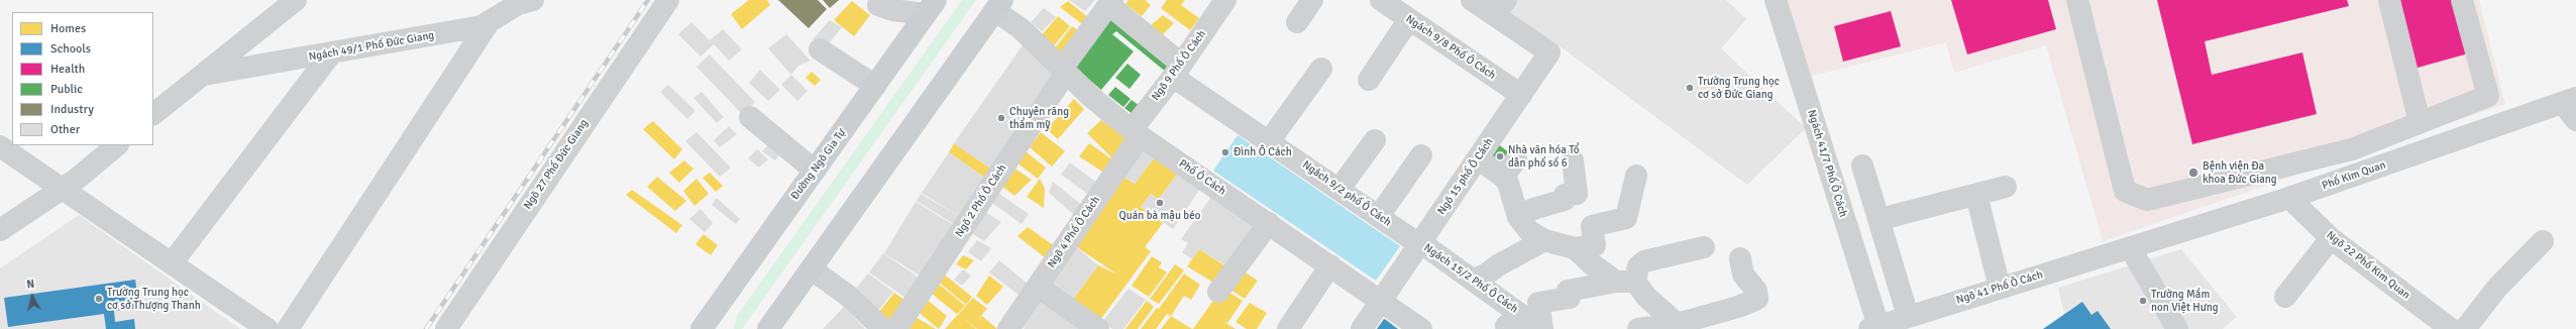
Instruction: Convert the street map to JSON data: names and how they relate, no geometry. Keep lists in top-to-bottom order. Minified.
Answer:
{"streets":{"main road":["Đường Ngô Gia Tự"],"street":["Ngách 49/1 Phố Đức Giang","Ngách 9/8 Phố Ô Cách","Ngõ 9 Phố Ô Cách","Ngách 41/7 Phố Ô Cách","Ngõ 27 Phố Đức Giang","Phố Kim Quan","Ngõ 15 phố Ô Cách","Phố Ô Cách","Ngách 9/2 phố Ô Cách","Ngõ 2 Phố Ô Cách","Ngõ 4 Phố Ô Cách","Ngõ 22 Phố Kim Quan","Ngách 15/2 Phố Ô Cách","Ngõ 41 Phố Ô Cách"]},"crossings":[["Ngách 9/8 Phố Ô Cách","Ngõ 15 phố Ô Cách"],["Ngõ 9 Phố Ô Cách","Phố Ô Cách"],["Ngõ 9 Phố Ô Cách","Ngách 9/2 phố Ô Cách"],["Ngõ 9 Phố Ô Cách","Ngõ 4 Phố Ô Cách"],["Ngách 41/7 Phố Ô Cách","Ngõ 41 Phố Ô Cách"],["Phố Kim Quan","Ngõ 22 Phố Kim Quan"],["Phố Kim Quan","Ngõ 41 Phố Ô Cách"],["Ngõ 15 phố Ô Cách","Phố Ô Cách"],["Ngõ 15 phố Ô Cách","Ngách 9/2 phố Ô Cách"],["Ngõ 15 phố Ô Cách","Ngách 15/2 Phố Ô Cách"],["Phố Ô Cách","Ngõ 2 Phố Ô Cách"],["Phố Ô Cách","Ngõ 4 Phố Ô Cách"],["Ngách 9/2 phố Ô Cách","Ngõ 2 Phố Ô Cách"],["Ngách 9/2 phố Ô Cách","Ngách 15/2 Phố Ô Cách"]],"places":["Trường Trung học cơ sở Đức Giang","Chuyên răng thẩm mỹ","Đình Ô Cách","Nhà văn hóa Tổ dân phố số 6","Bệnh viện Đa khoa Đức Giang","Quán bà mậu béo","Trường Trung học cơ sở Thượng Thanh","Trường Mầm non Việt Hưng"],"legend":["Homes","Schools","Health","Public","Industry","Other"],"north":"top"}
